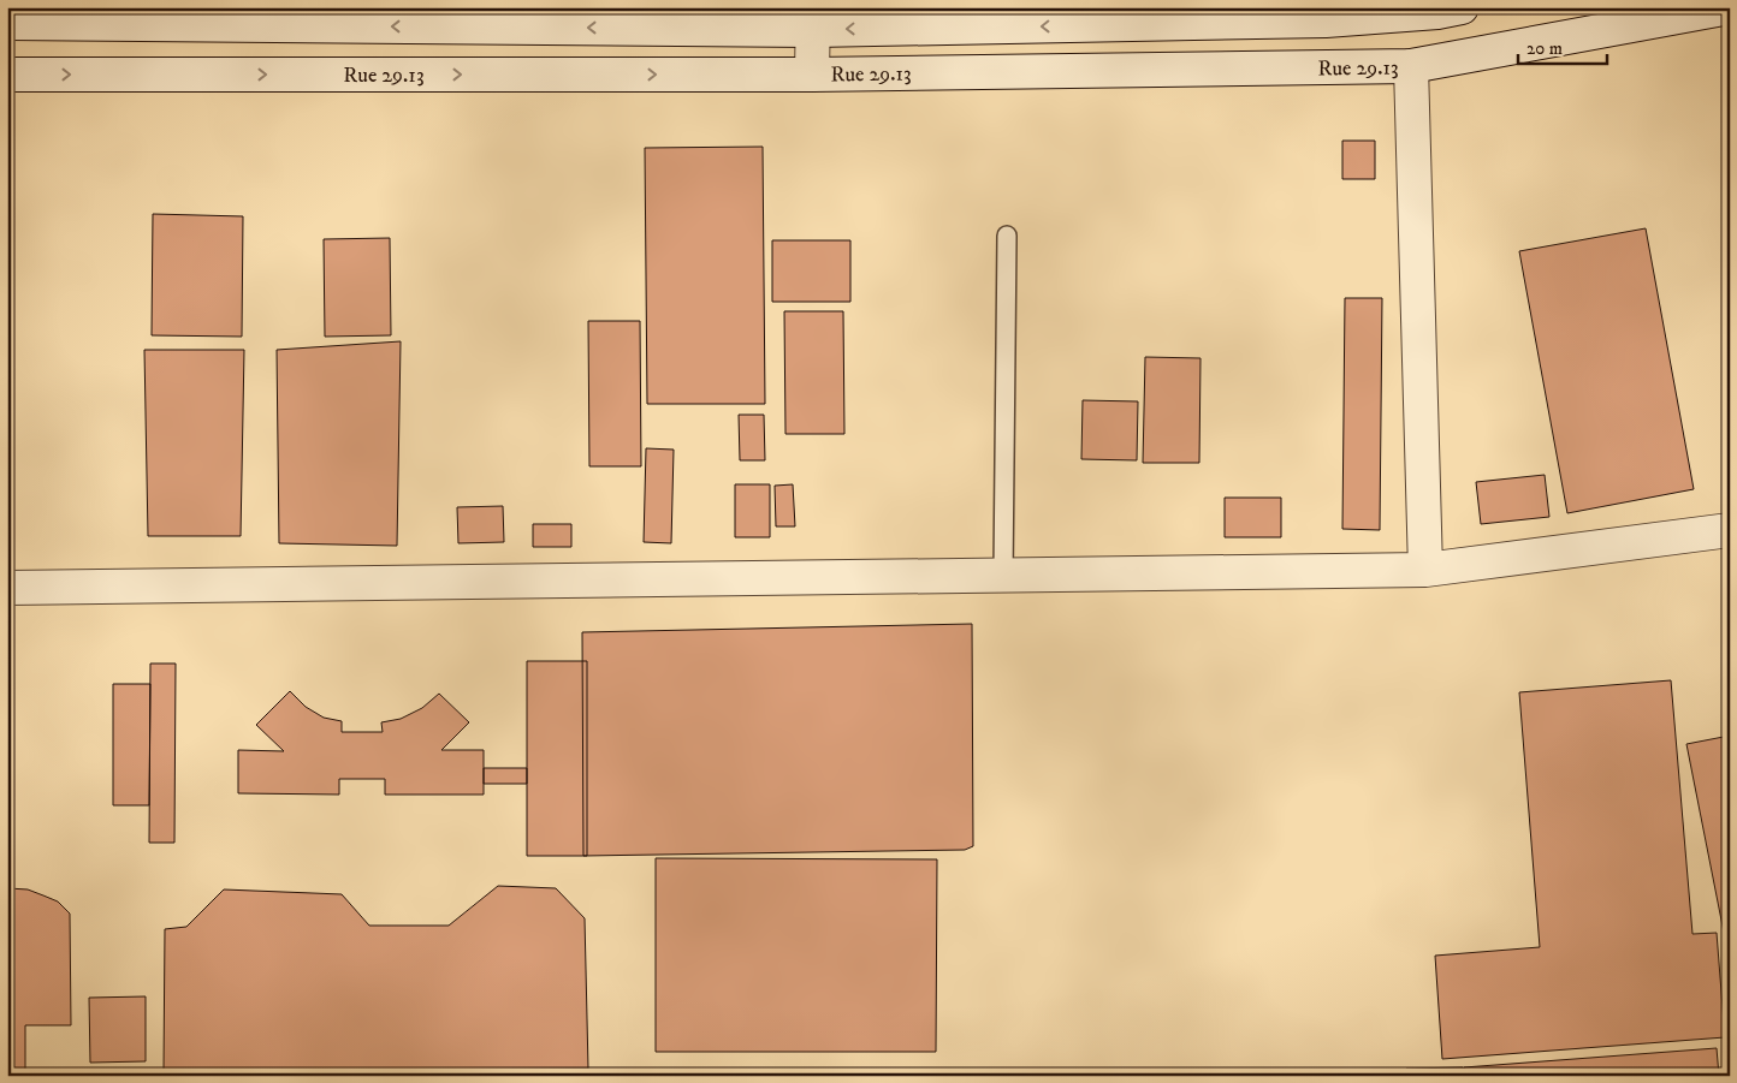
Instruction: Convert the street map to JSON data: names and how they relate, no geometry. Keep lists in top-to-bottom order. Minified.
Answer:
{"streets":{"main road":["Rue 29.13"]},"scale_bar":"20 m"}
